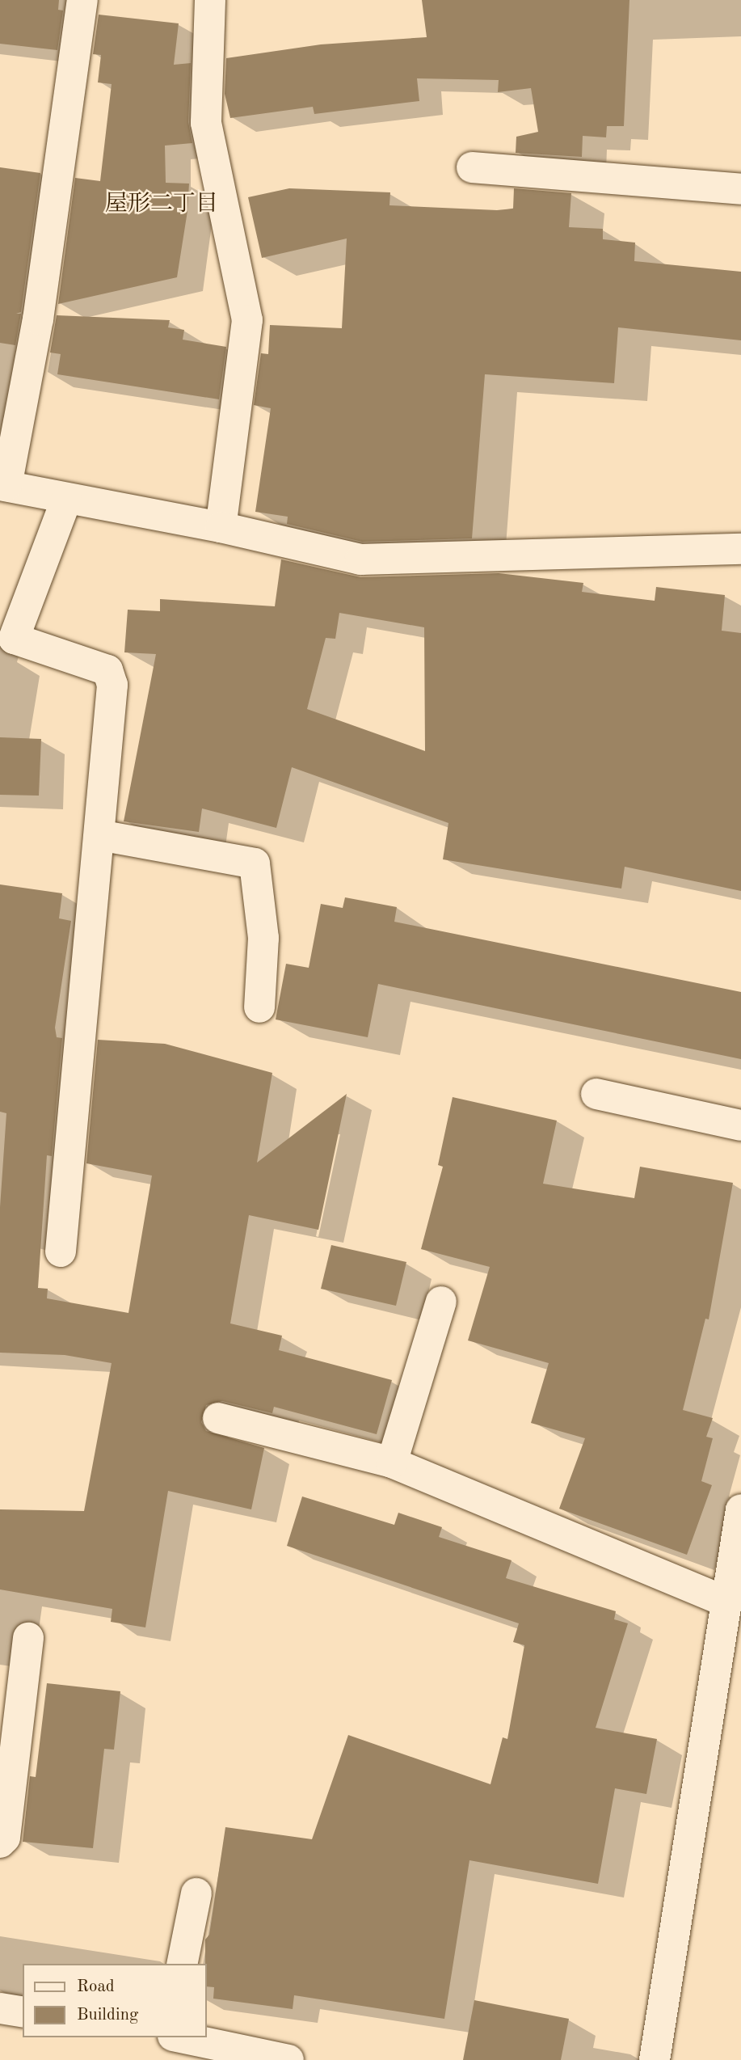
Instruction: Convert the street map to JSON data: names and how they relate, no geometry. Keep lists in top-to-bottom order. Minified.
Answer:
{"districts":["屋形二丁目"],"legend":["Road","Building"]}
